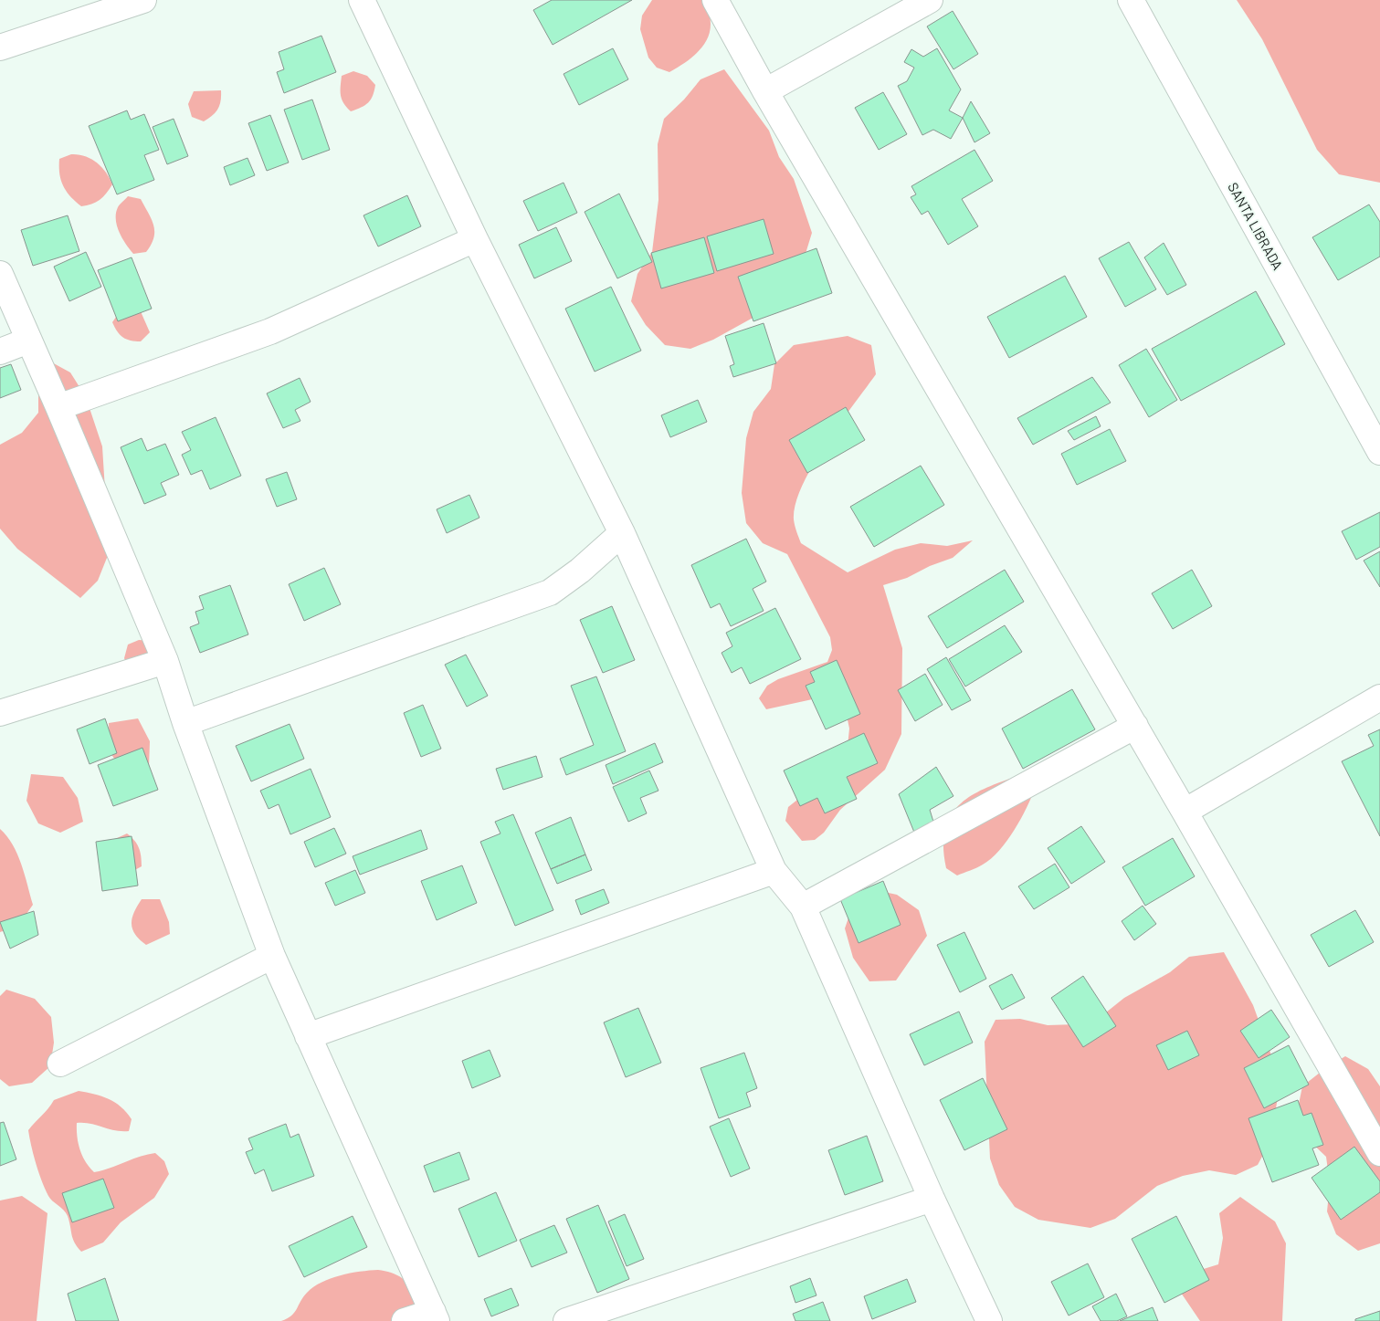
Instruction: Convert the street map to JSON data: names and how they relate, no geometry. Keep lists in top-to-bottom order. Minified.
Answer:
{"streets":{"street":["SANTA LIBRADA"]}}
